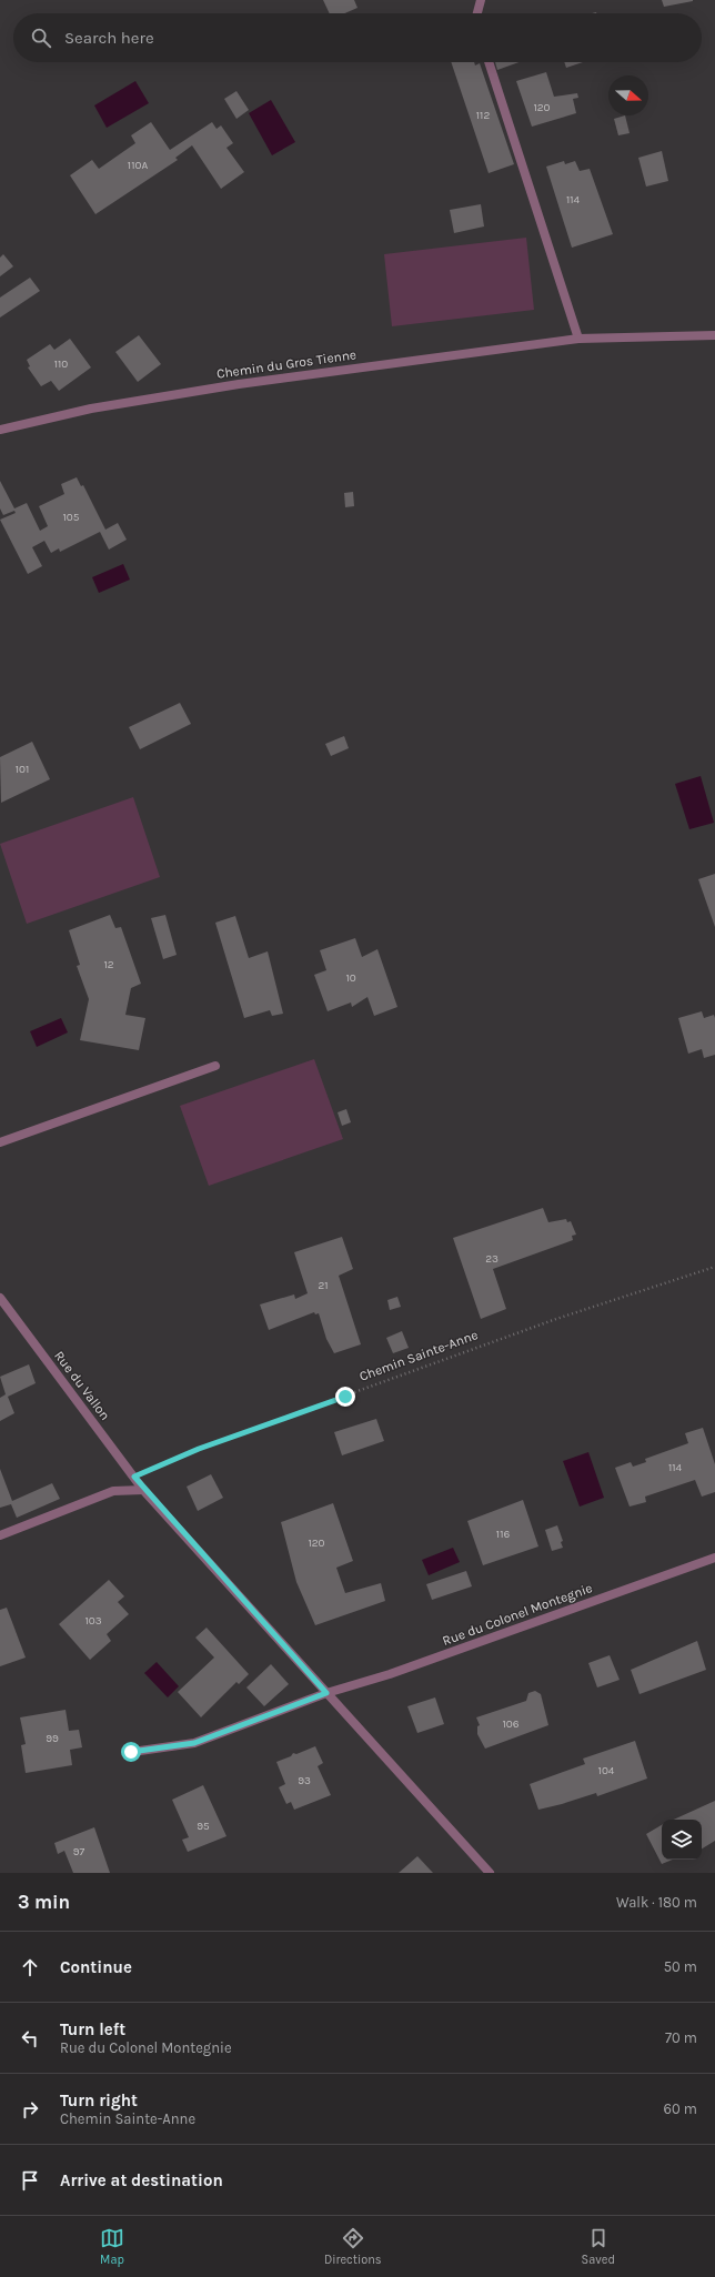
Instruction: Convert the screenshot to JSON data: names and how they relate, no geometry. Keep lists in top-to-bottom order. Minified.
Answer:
{"streets":{"street":["Chemin du Gros Tienne","Rue du Vallon","Rue du Colonel Montegnie"],"path":["Chemin Sainte-Anne"]},"crossings":[["Chemin Sainte-Anne","Rue du Vallon"]],"house_numbers":["120","112","110A","114","110","105","101","12","10","23","21","114","116","120","103","106","99","104","93","95","97"],"north":"right","page":{"search":"Search here","heading":["3 min","Walk · 180 m"],"list":[["Continue","50 m"],["Turn left","Rue du Colonel Montegnie","70 m"],["Turn right","Chemin Sainte-Anne","60 m"],"Arrive at destination"],"nav":["Map","Directions","Saved"]}}
